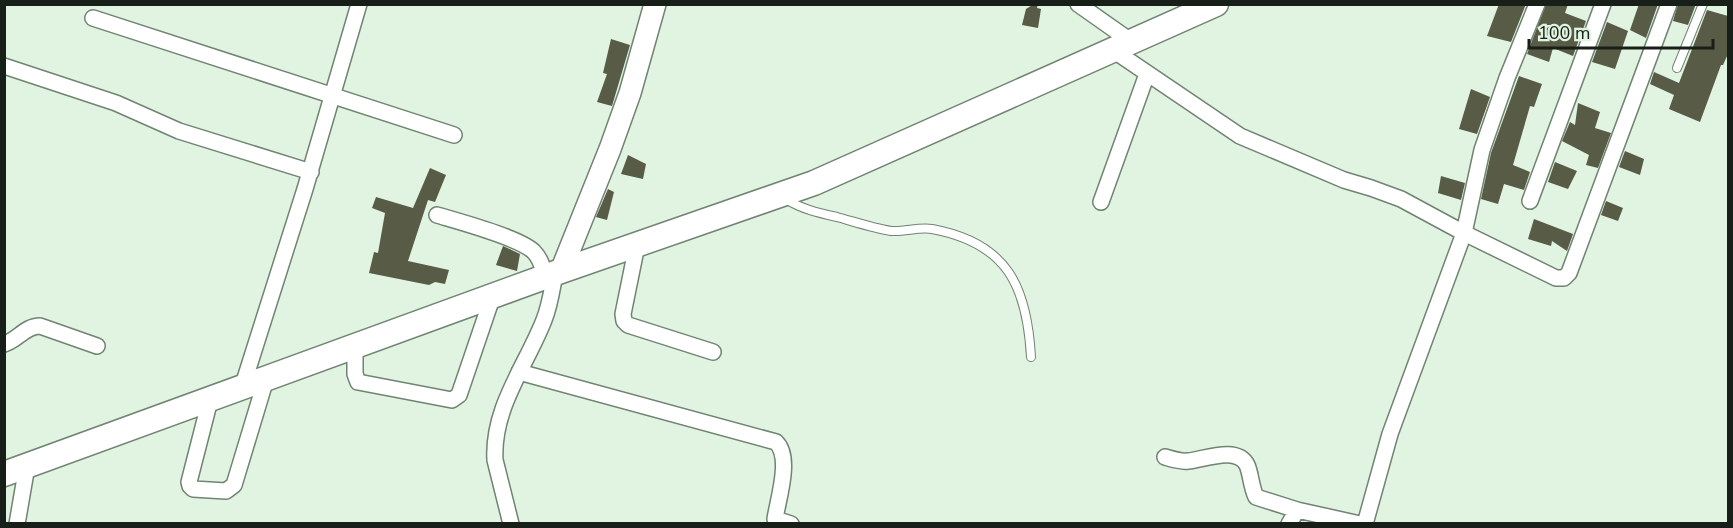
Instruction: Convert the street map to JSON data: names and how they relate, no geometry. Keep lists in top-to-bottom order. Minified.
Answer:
{"scale_bar":"100 m"}
